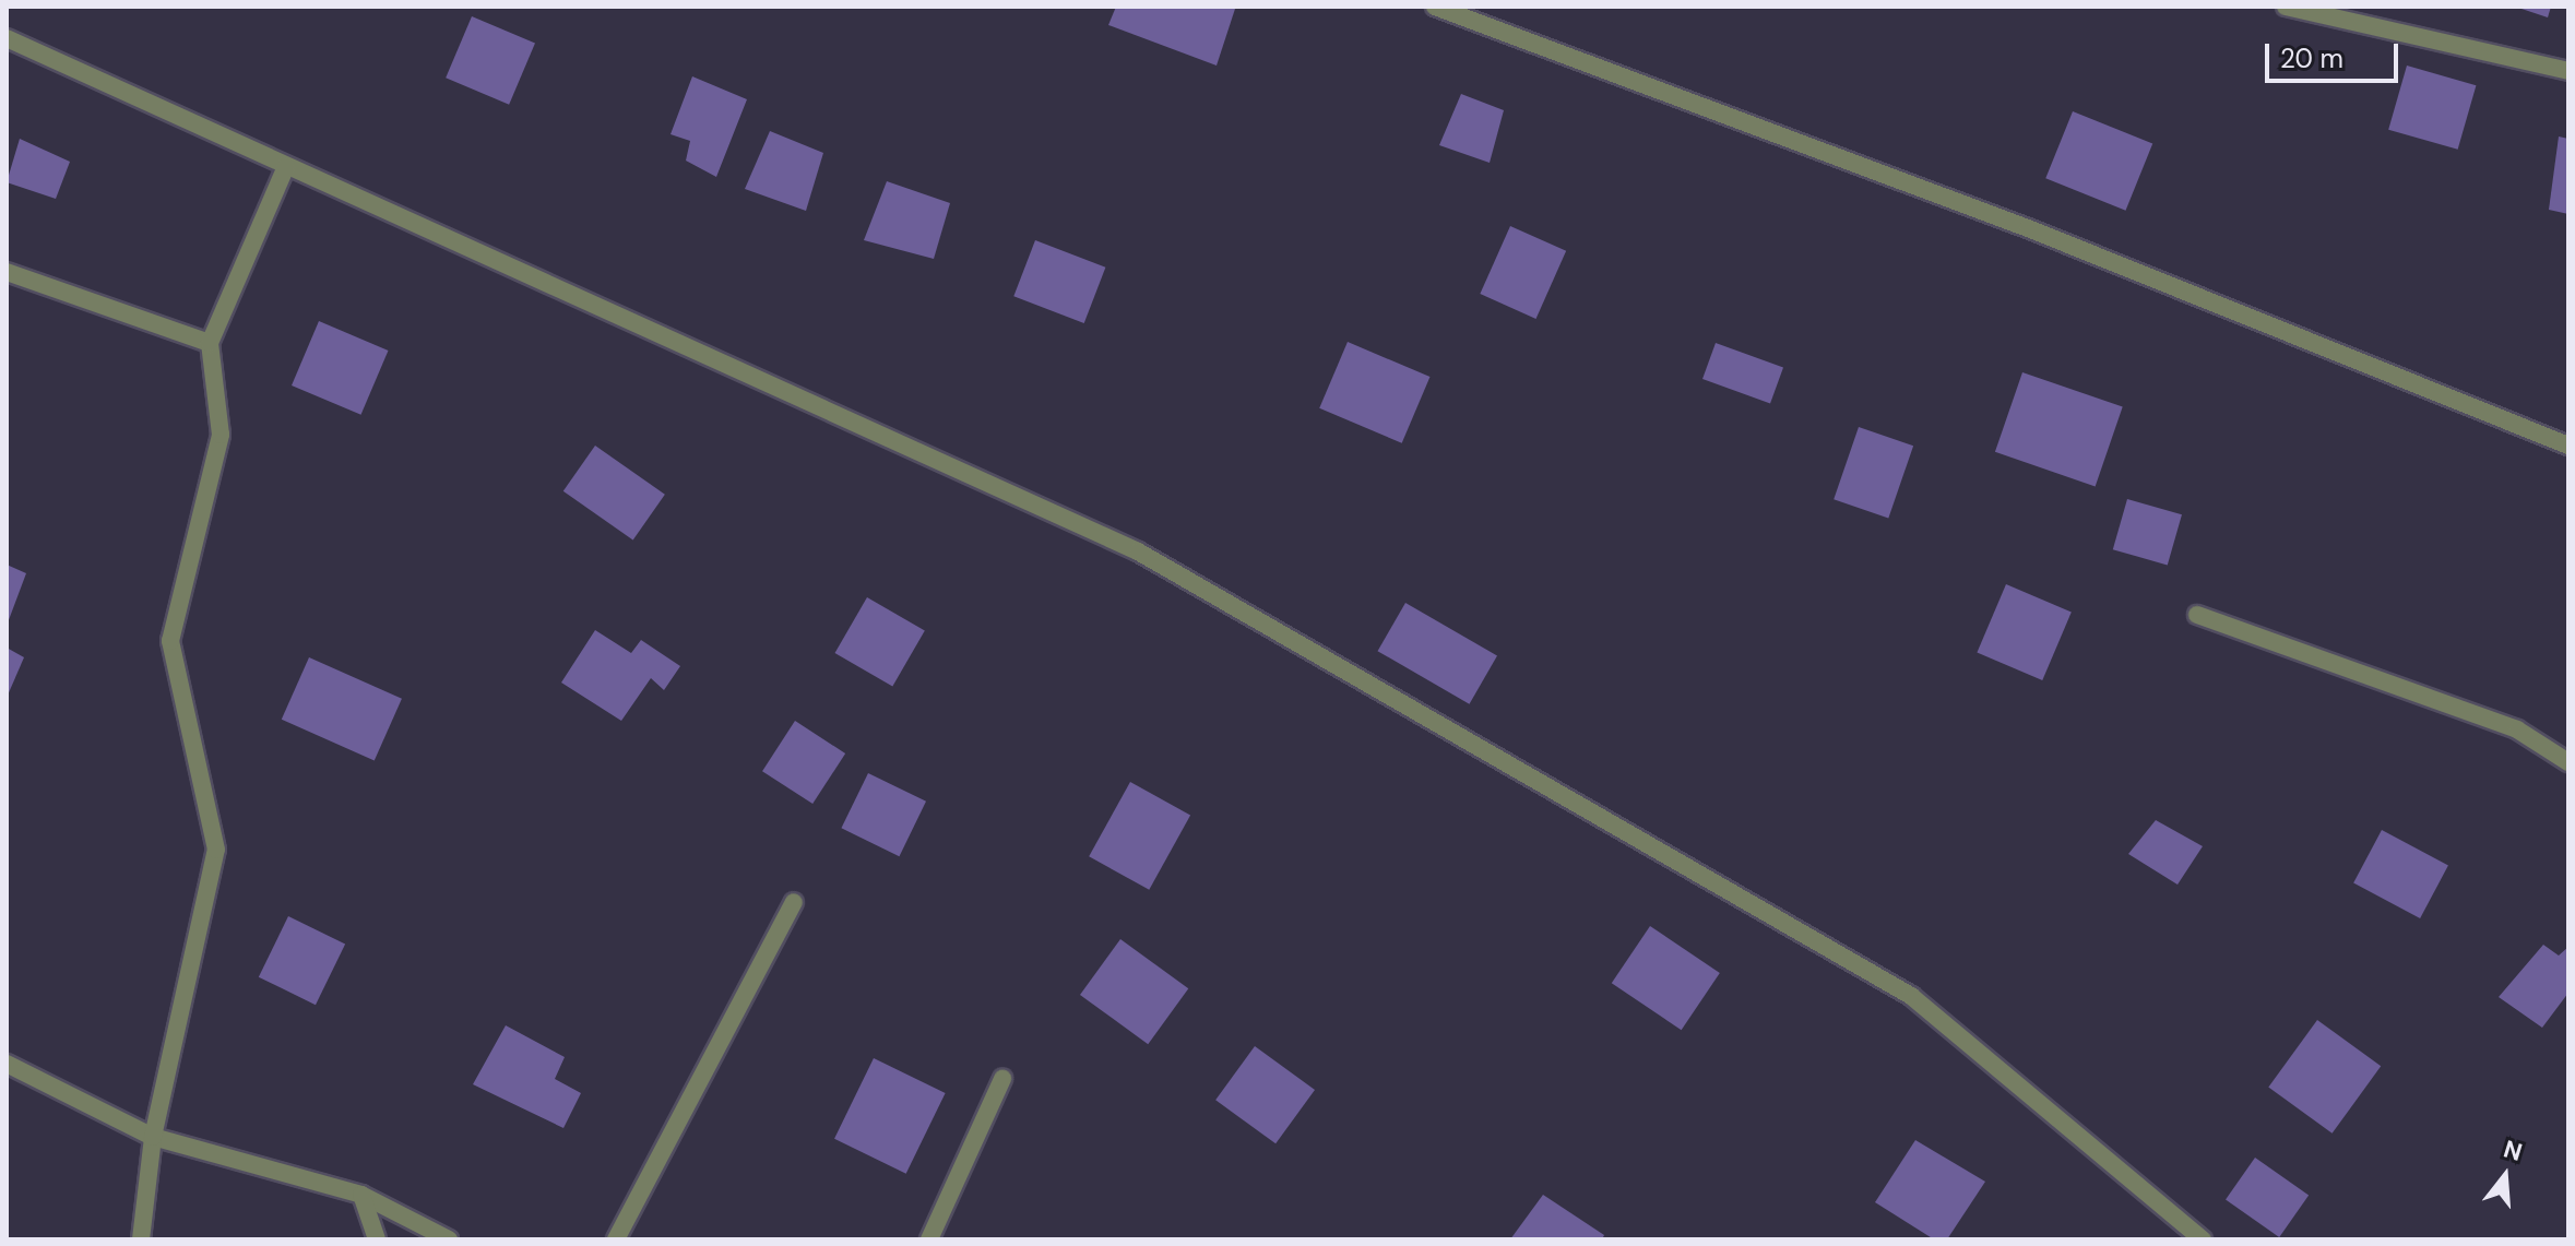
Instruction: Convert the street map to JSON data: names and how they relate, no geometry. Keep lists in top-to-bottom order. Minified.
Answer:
{"scale_bar":"20 m","north":"top"}
